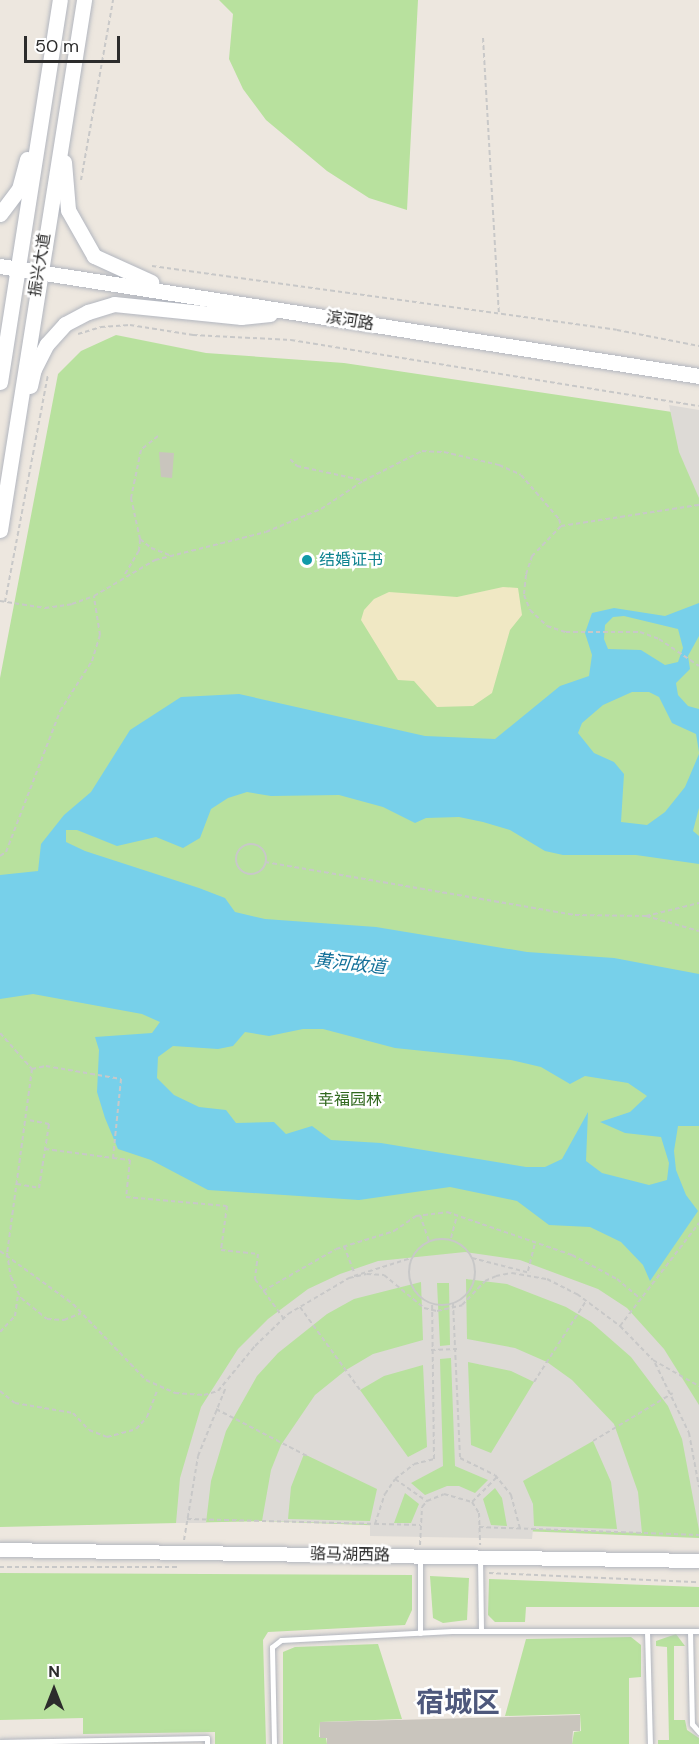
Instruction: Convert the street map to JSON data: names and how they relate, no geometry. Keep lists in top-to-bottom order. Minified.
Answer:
{"streets":{"main road":["振兴大道","滨河路"],"street":["骆马湖西路"]},"crossings":[["振兴大道","滨河路"]],"districts":["宿城区"],"water":["黄河故道"],"parks":["幸福园林"],"places":["结婚证书"],"scale_bar":"50 m","north":"top"}
